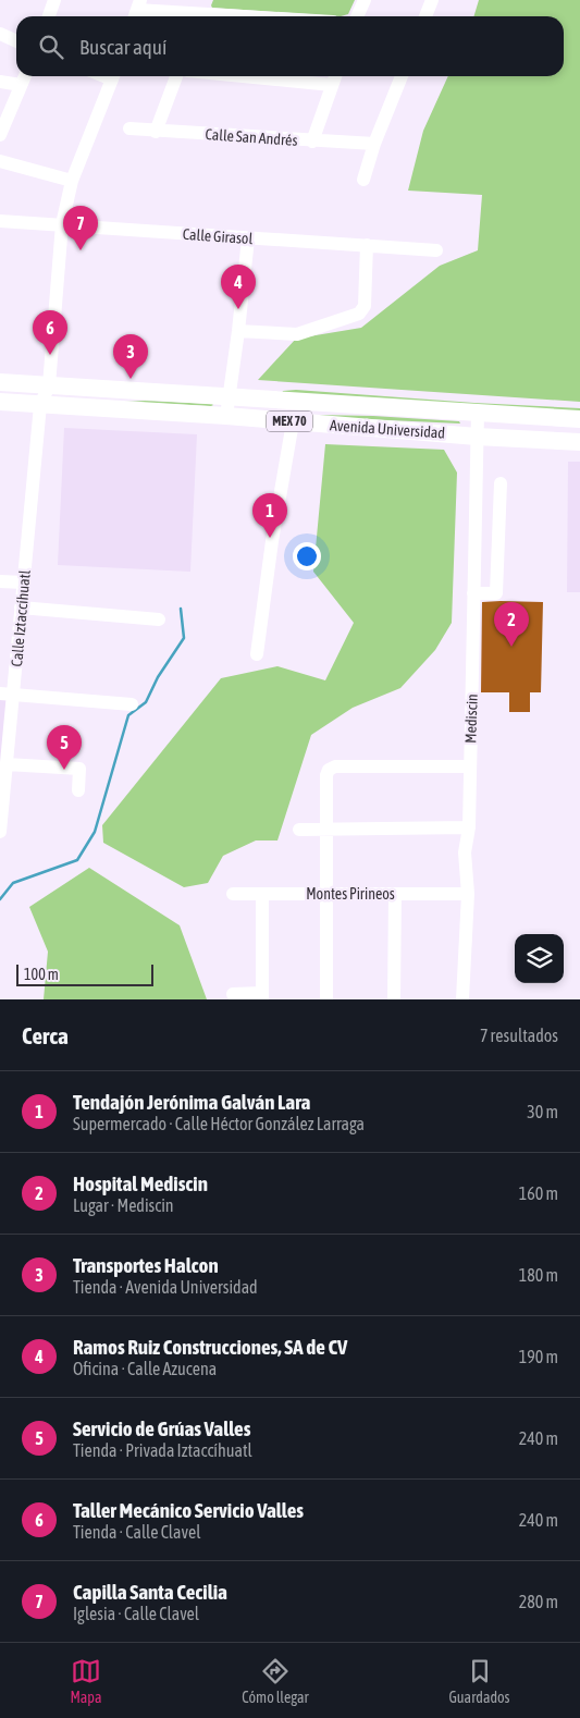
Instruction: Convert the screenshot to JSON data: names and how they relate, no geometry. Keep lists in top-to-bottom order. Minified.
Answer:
{"streets":{"main road":["MEX 70","Avenida Universidad"],"street":["Calle San Andrés","Calle Girasol","Calle Iztaccíhuatl","Mediscin","Montes Pirineos"]},"crossings":[["Calle Girasol","Calle Iztaccíhuatl"],["Avenida Universidad","Calle Iztaccíhuatl"],["Avenida Universidad","Mediscin"],["Mediscin","Montes Pirineos"]],"scale_bar":"100 m","page":{"search":"Buscar aquí","pins":["7","4","6","3","1","2","5"],"scale":"100 m","heading":["Cerca","7 resultados"],"list":[{"mark":"1","name":"Tendajón Jerónima Galván Lara","note":"Supermercado · Calle Héctor González Larraga","value":"30 m"},{"mark":"2","name":"Hospital Mediscin","note":"Lugar · Mediscin","value":"160 m"},{"mark":"3","name":"Transportes Halcon","note":"Tienda · Avenida Universidad","value":"180 m"},{"mark":"4","name":"Ramos Ruiz Construcciones, SA de CV","note":"Oficina · Calle Azucena","value":"190 m"},{"mark":"5","name":"Servicio de Grúas Valles","note":"Tienda · Privada Iztaccíhuatl","value":"240 m"},{"mark":"6","name":"Taller Mecánico Servicio Valles","note":"Tienda · Calle Clavel","value":"240 m"},{"mark":"7","name":"Capilla Santa Cecilia","note":"Iglesia · Calle Clavel","value":"280 m"}],"nav":["Mapa","Cómo llegar","Guardados"]}}
